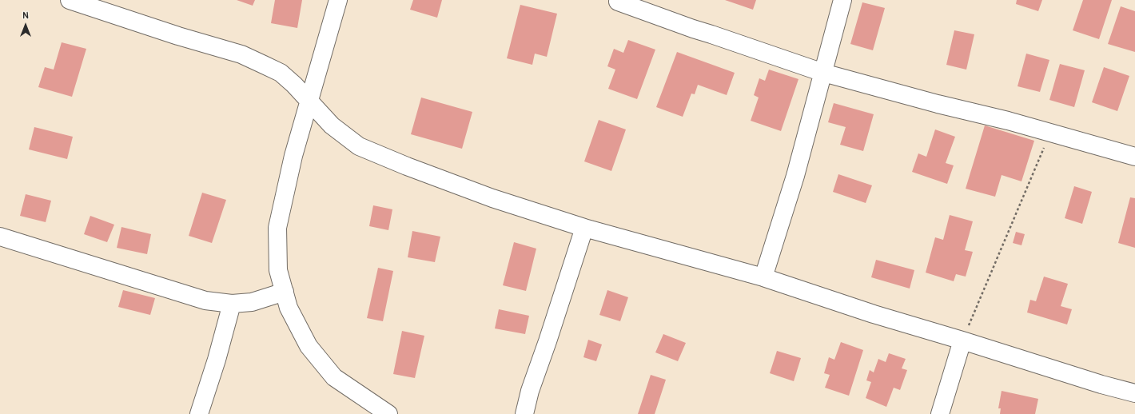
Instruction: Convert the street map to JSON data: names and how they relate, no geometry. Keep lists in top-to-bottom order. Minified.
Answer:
{"north":"top"}
